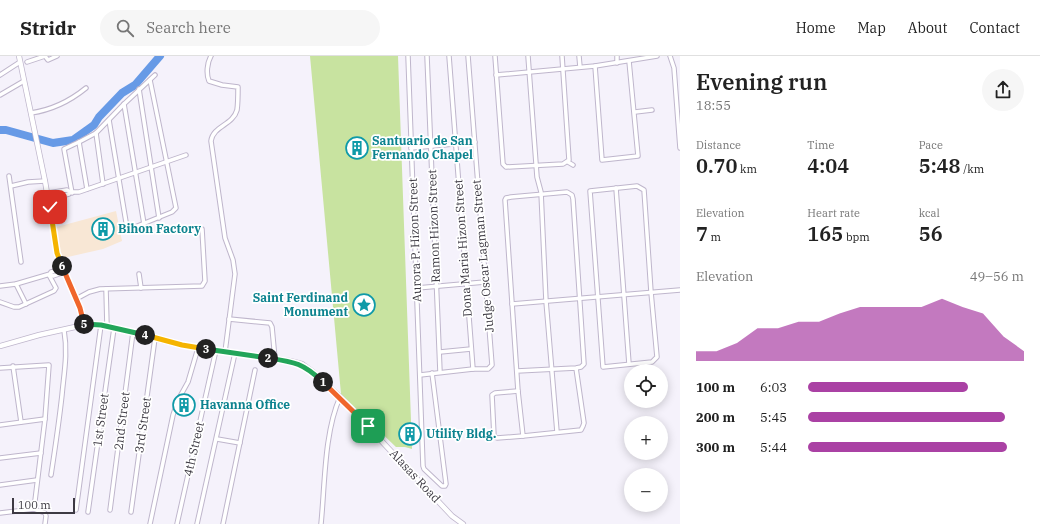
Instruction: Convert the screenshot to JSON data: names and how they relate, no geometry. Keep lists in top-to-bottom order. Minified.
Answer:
{"streets":{"street":["Ramon Hizon Street","Aurora P. Hizon Street","Dona Maria Hizon Street","Judge Oscar Lagman Street","1st Street","2nd Street","3rd Street","4th Street","Alasas Road"]},"crossings":[["Dona Maria Hizon Street","Judge Oscar Lagman Street"],["1st Street","Alasas Road"],["2nd Street","Alasas Road"],["3rd Street","Alasas Road"],["4th Street","Alasas Road"]],"places":{"building":["Santuario de San Fernando Chapel","Bihon Factory","Havanna Office","Utility Bldg."],"place":["Saint Ferdinand Monument"]},"scale_bar":"100 m","page":{"header":"Stridr","search":"Search here","nav":["Home","Map","About","Contact"],"heading":["Evening run","18:55"],"stats":[["Distance","0.70 km"],["Time","4:04"],["Pace","5:48 /km"],["Elevation","7 m"],["Heart rate","165 bpm"],["kcal","56"]],"pins":["6","5","4","3","2","1"],"chart":["Elevation","49–56 m"],"map_buttons":["+","−"],"list":[{"name":"100 m","note":"6:03"},{"name":"200 m","note":"5:45"},{"name":"300 m","note":"5:44"}],"scale":"100 m"}}
